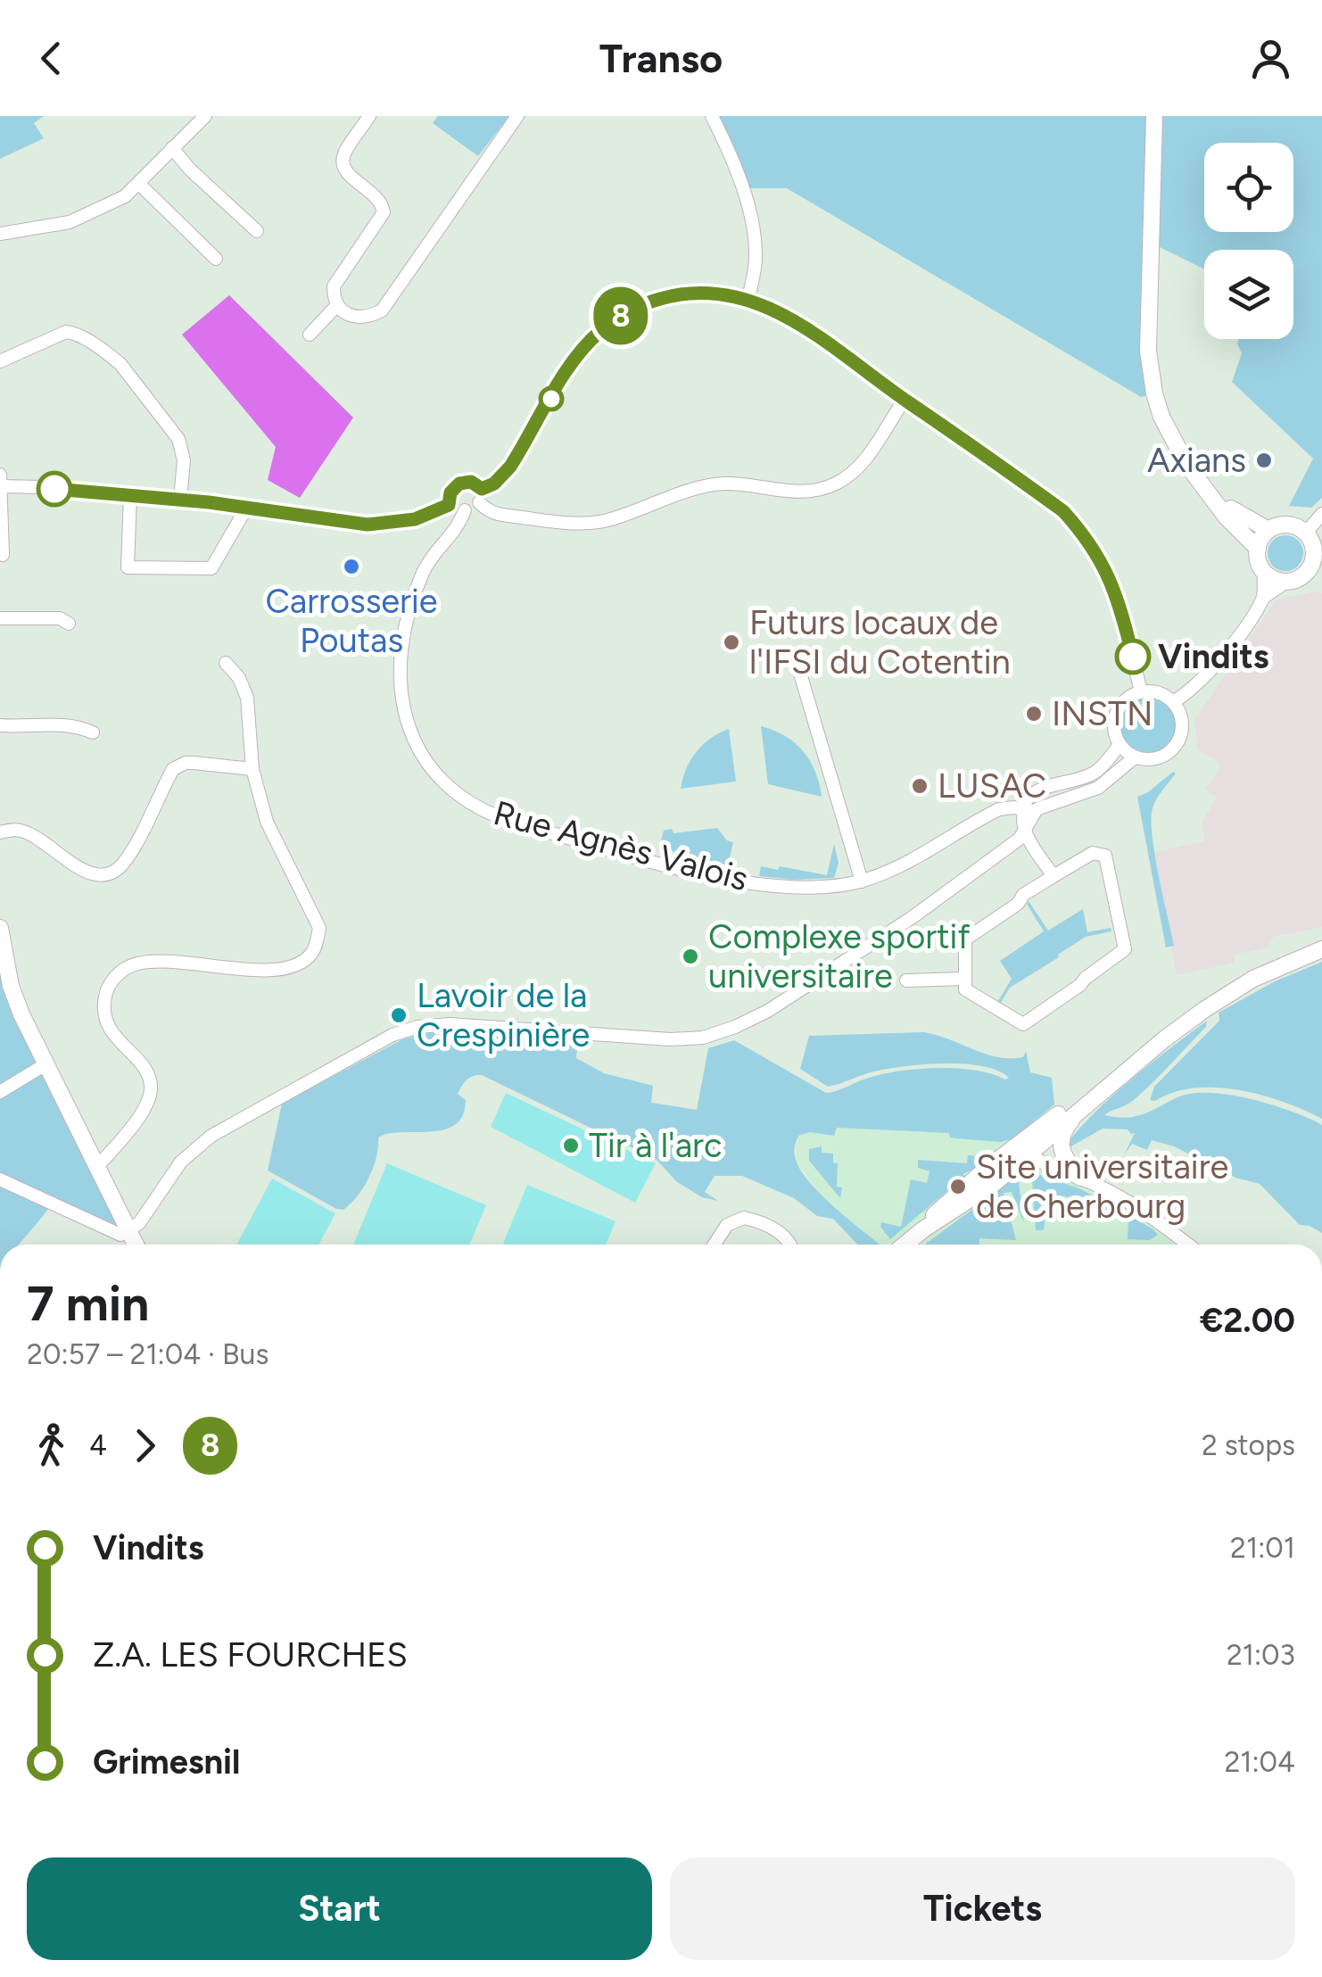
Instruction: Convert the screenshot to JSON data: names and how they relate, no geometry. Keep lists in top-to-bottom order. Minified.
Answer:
{"streets":{"street":["Rue Agnès Valois"]},"places":["Axians","Carrosserie Poutas","Futurs locaux de l'IFSI du Cotentin","Vindits","INSTN","LUSAC","Complexe sportif universitaire","Lavoir de la Crespinière","Tir à l'arc","Site universitaire de Cherbourg"],"lines":["bus line 8"],"page":{"header":"Transo","on_map":"8","heading":["7 min","20:57 – 21:04 · Bus","€2.00"],"legs":["4","8","2 stops"],"list":[{"name":"Vindits","value":"21:01"},{"name":"Z.A. LES FOURCHES","value":"21:03"},{"name":"Grimesnil","value":"21:04"}],"buttons":["Start","Tickets"]}}
